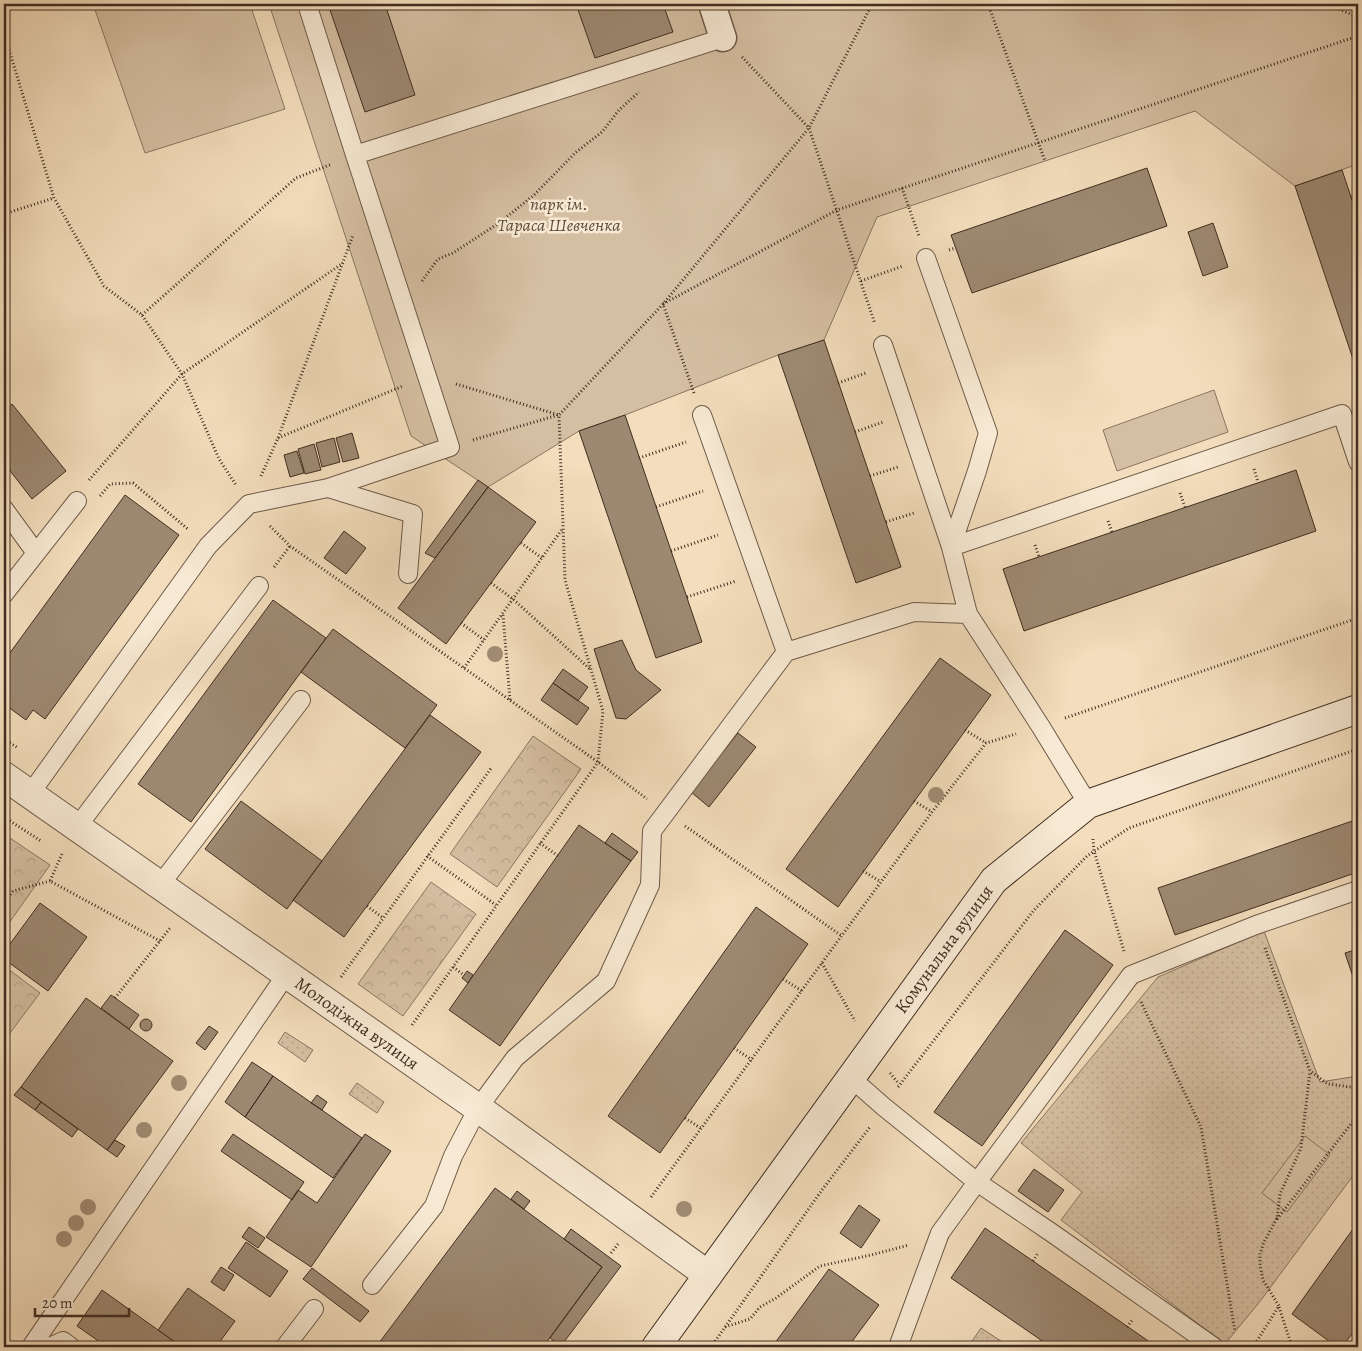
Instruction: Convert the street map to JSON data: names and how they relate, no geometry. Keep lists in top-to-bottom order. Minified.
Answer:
{"streets":{"main road":["Комунальна вулиця","Молодіжна вулиця"]},"crossings":[["Комунальна вулиця","Молодіжна вулиця"]],"parks":["парк ім. Тараса Шевченка"],"scale_bar":"20 m"}
